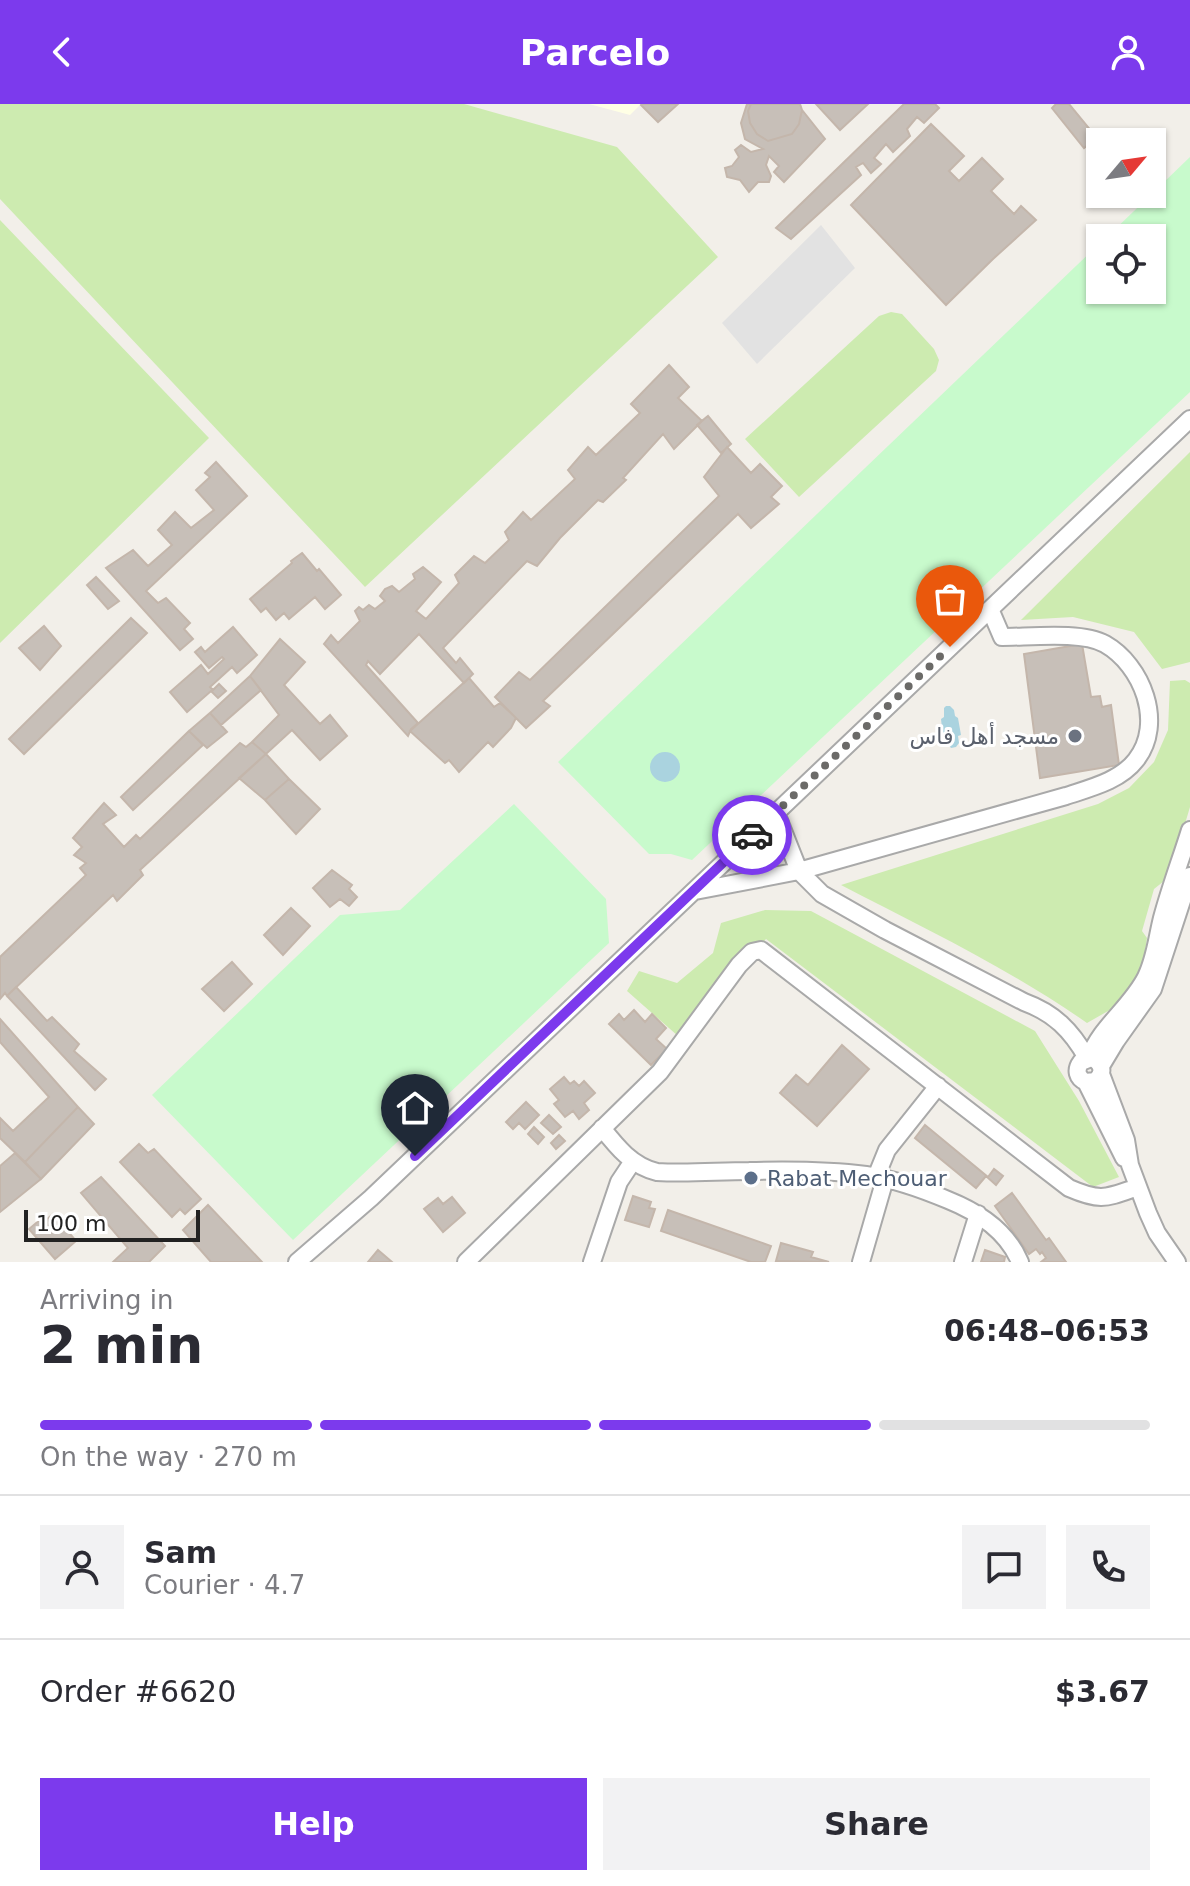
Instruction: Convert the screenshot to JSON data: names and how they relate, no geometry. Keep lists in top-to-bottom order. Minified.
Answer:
{"places":["مسجد أهل فاس","Rabat Mechouar"],"scale_bar":"100 m","north":"top right","page":{"header":"Parcelo","scale":"100 m","heading":["2 min","Arriving in","06:48–06:53"],"panel":["Sam","Courier · 4.7","Order #6620","$3.67"],"bar":"On the way · 270 m","buttons":["Help","Share"]}}
